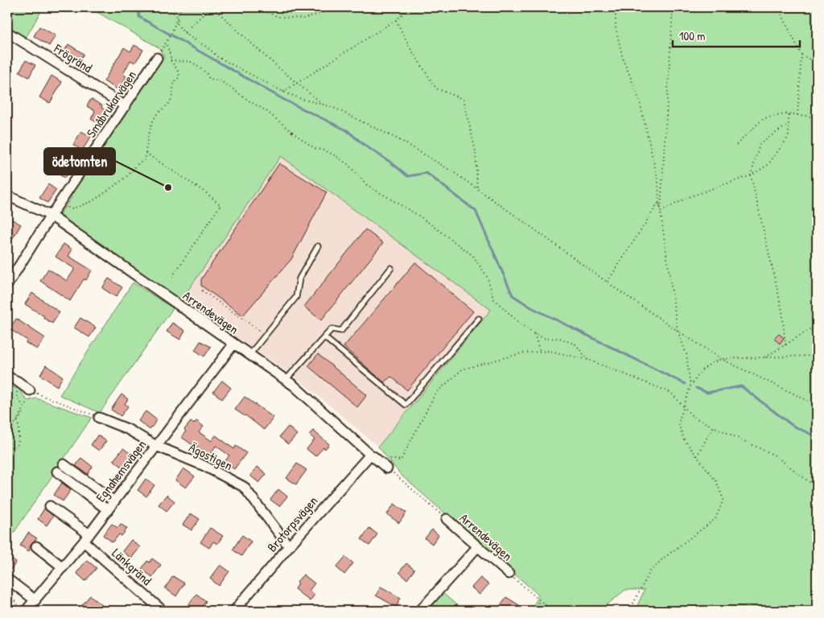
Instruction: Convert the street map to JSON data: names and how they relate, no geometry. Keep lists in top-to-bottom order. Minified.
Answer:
{"streets":{"street":["Frögränd","Småbrukarvägen","Arrendevägen","Ägostigen","Egnahemsvägen","Brotorpsvägen","Länkgränd"]},"crossings":[["Frögränd","Småbrukarvägen"],["Småbrukarvägen","Arrendevägen"],["Arrendevägen","Egnahemsvägen"],["Arrendevägen","Brotorpsvägen"],["Ägostigen","Egnahemsvägen"],["Ägostigen","Brotorpsvägen"],["Egnahemsvägen","Länkgränd"]],"places":["ödetomten"],"scale_bar":"100 m"}
